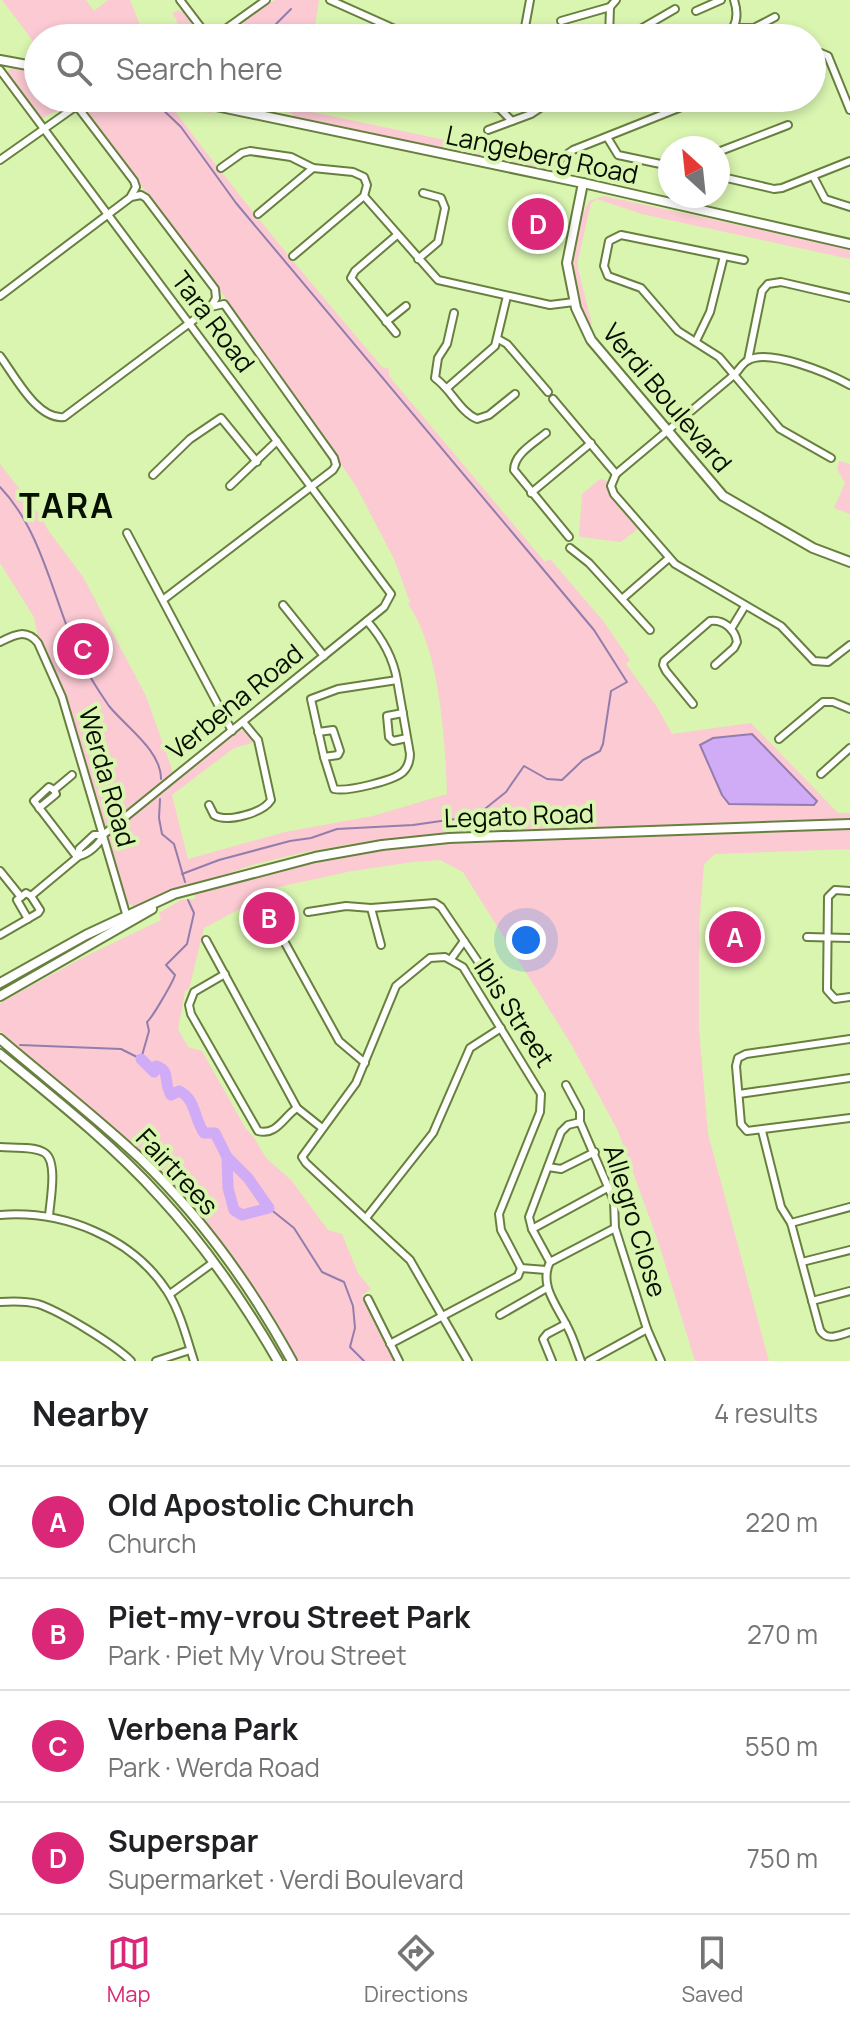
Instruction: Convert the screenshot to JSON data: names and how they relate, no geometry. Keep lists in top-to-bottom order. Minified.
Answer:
{"streets":{"main road":["Langeberg Road","Verdi Boulevard","Legato Road","Fairtrees"],"street":["Tara Road","Verbena Road","Werda Road","Ibis Street","Allegro Close"]},"crossings":[["Langeberg Road","Verdi Boulevard"],["Tara Road","Verbena Road"],["Verbena Road","Werda Road"],["Werda Road","Legato Road"]],"districts":["TARA"],"north":"top left","page":{"search":"Search here","pins":["D","C","B","A"],"heading":["Nearby","4 results"],"list":[{"mark":"A","name":"Old Apostolic Church","note":"Church","value":"220 m"},{"mark":"B","name":"Piet-my-vrou Street Park","note":"Park · Piet My Vrou Street","value":"270 m"},{"mark":"C","name":"Verbena Park","note":"Park · Werda Road","value":"550 m"},{"mark":"D","name":"Superspar","note":"Supermarket · Verdi Boulevard","value":"750 m"}],"nav":["Map","Directions","Saved"]}}
